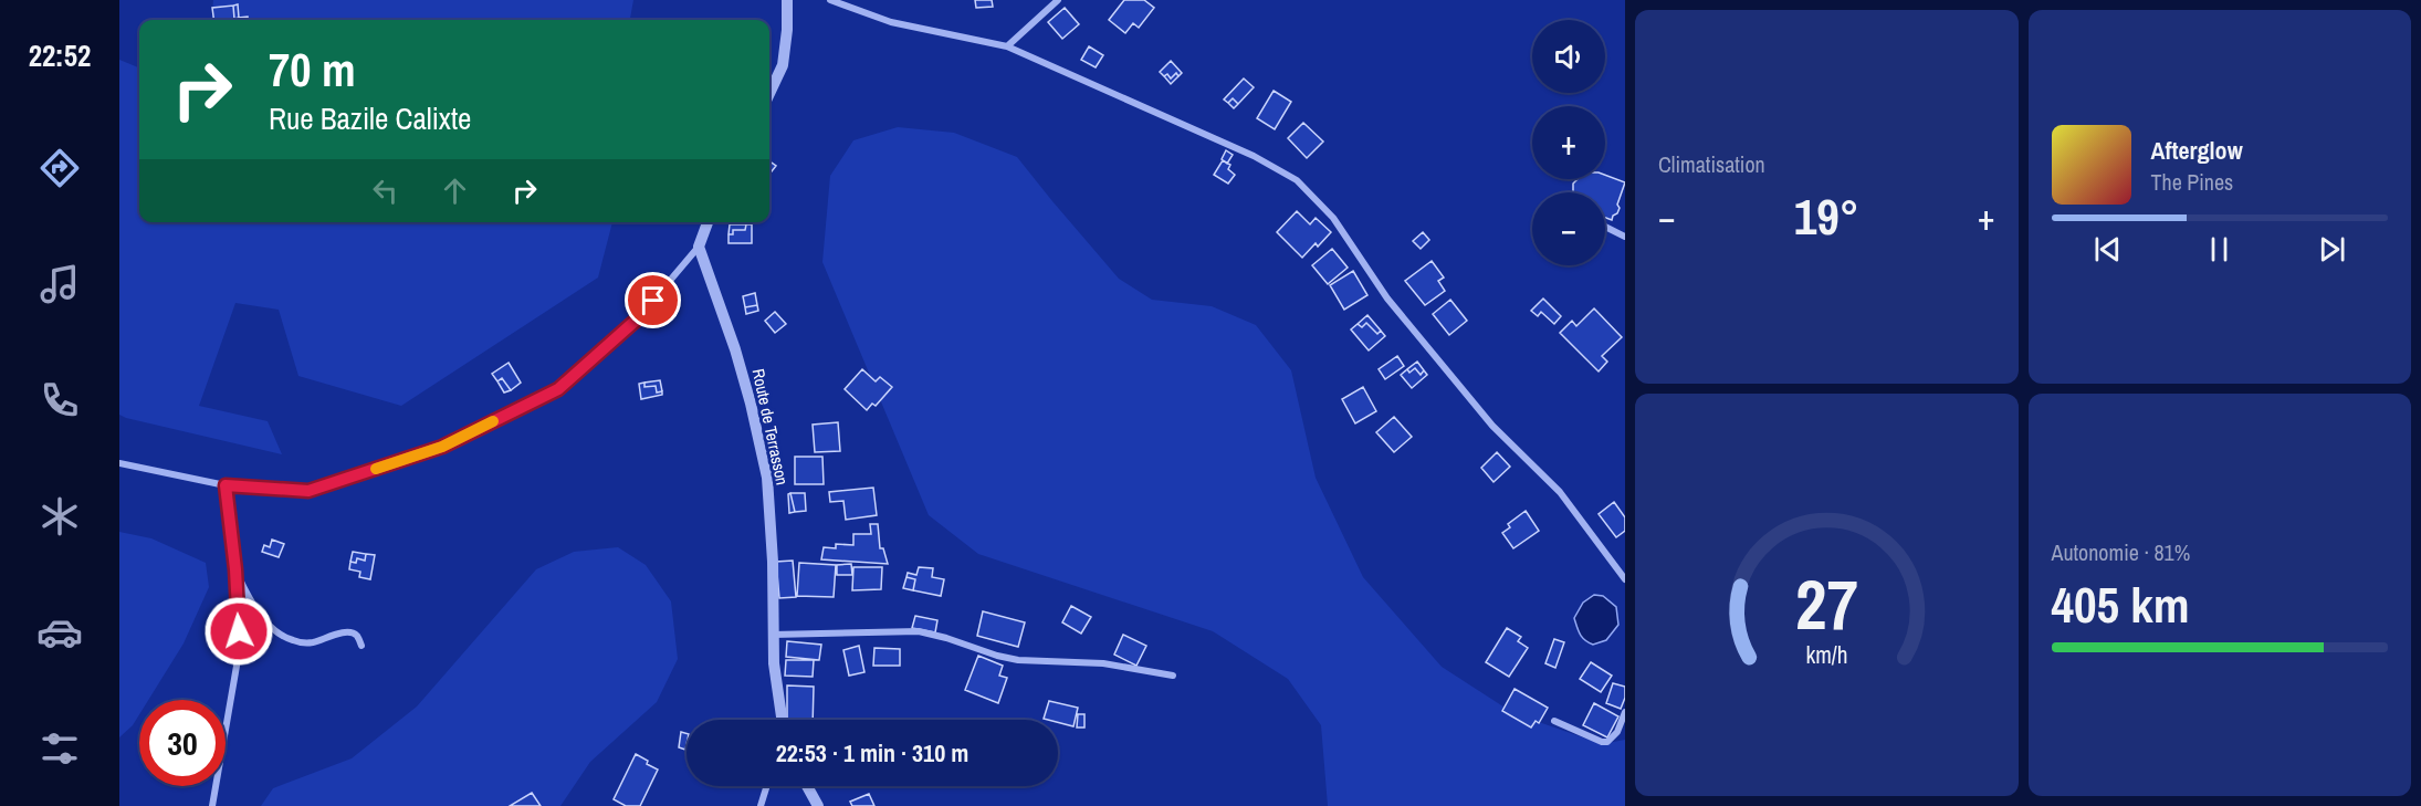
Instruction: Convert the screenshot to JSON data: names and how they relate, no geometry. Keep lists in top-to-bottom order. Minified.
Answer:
{"streets":{"street":["Route de Terrasson"]},"page":{"tabs":"22:52","tile":["Climatisation",["Autonomie · 81%","405 km"]],"map_buttons":["+","−"],"turn":["70 m","Rue Bazile Calixte"],"song":["Afterglow","The Pines"],"heat":["−","19°","+"],"limit":"30","trip":"22:53 · 1 min · 310 m","gauge":["27","km/h"]}}
